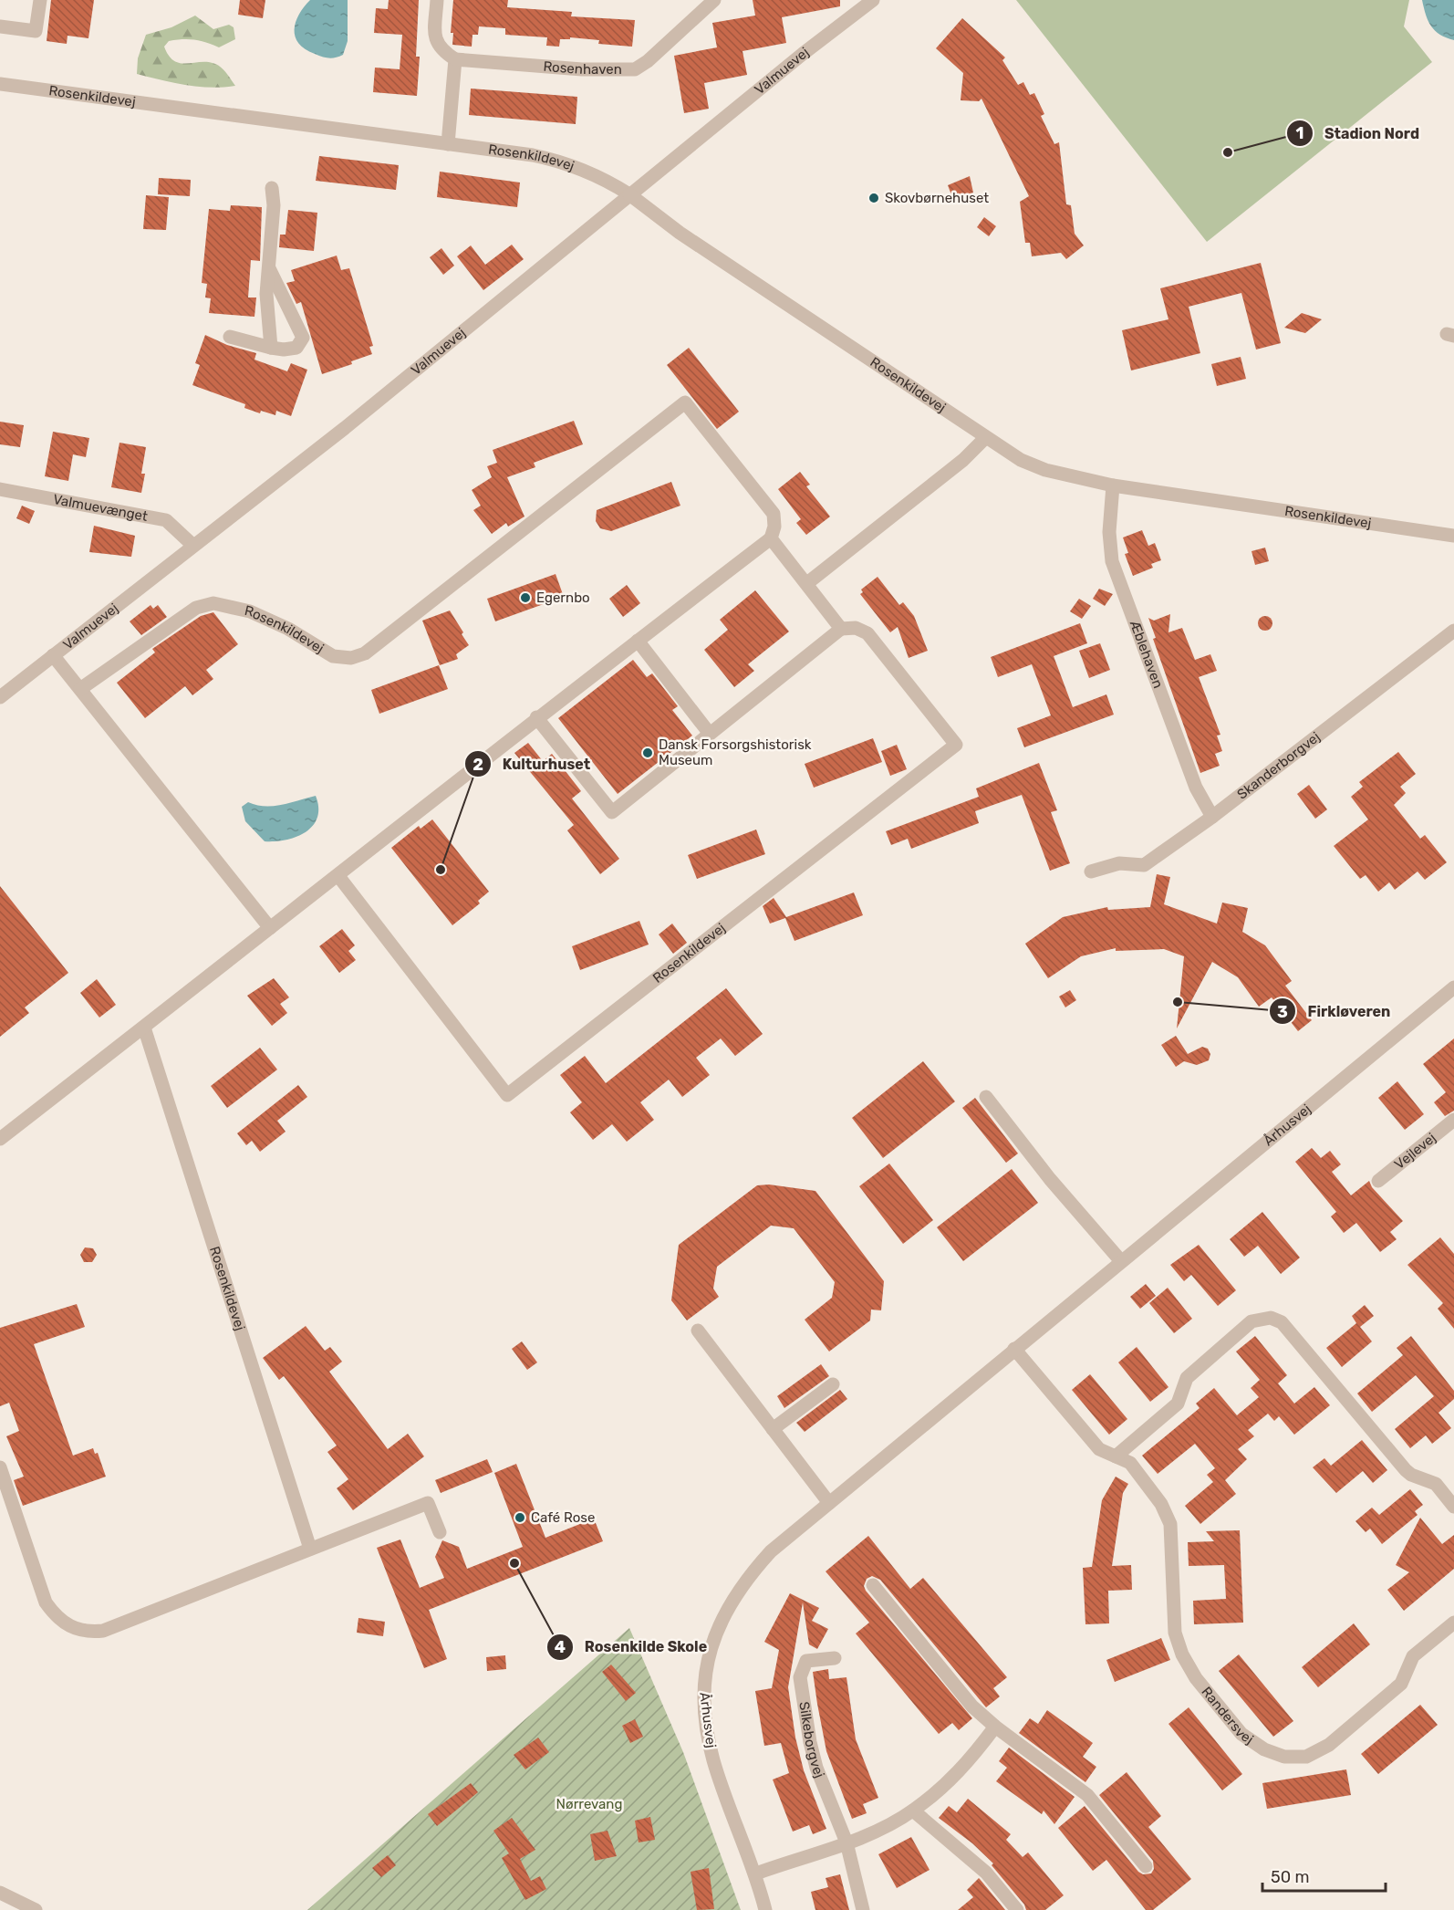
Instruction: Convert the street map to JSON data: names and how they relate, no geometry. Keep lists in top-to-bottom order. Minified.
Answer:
{"streets":{"street":["Rosenhaven","Valmuevej","Rosenkildevej","Valmuevænget","Æblehaven","Skanderborgvej","Århusvej","Vejlevej","Randersvej","Silkeborgvej"]},"crossings":[["Valmuevej","Rosenkildevej"],["Valmuevej","Valmuevænget"],["Rosenkildevej","Æblehaven"],["Æblehaven","Skanderborgvej"],["Århusvej","Randersvej"]],"parks":["Nørrevang"],"places":["Stadion Nord","Skovbørnehuset","Egernbo","Dansk Forsorgshistorisk Museum","Kulturhuset","Firkløveren","Café Rose","Rosenkilde Skole"],"scale_bar":"50 m"}
